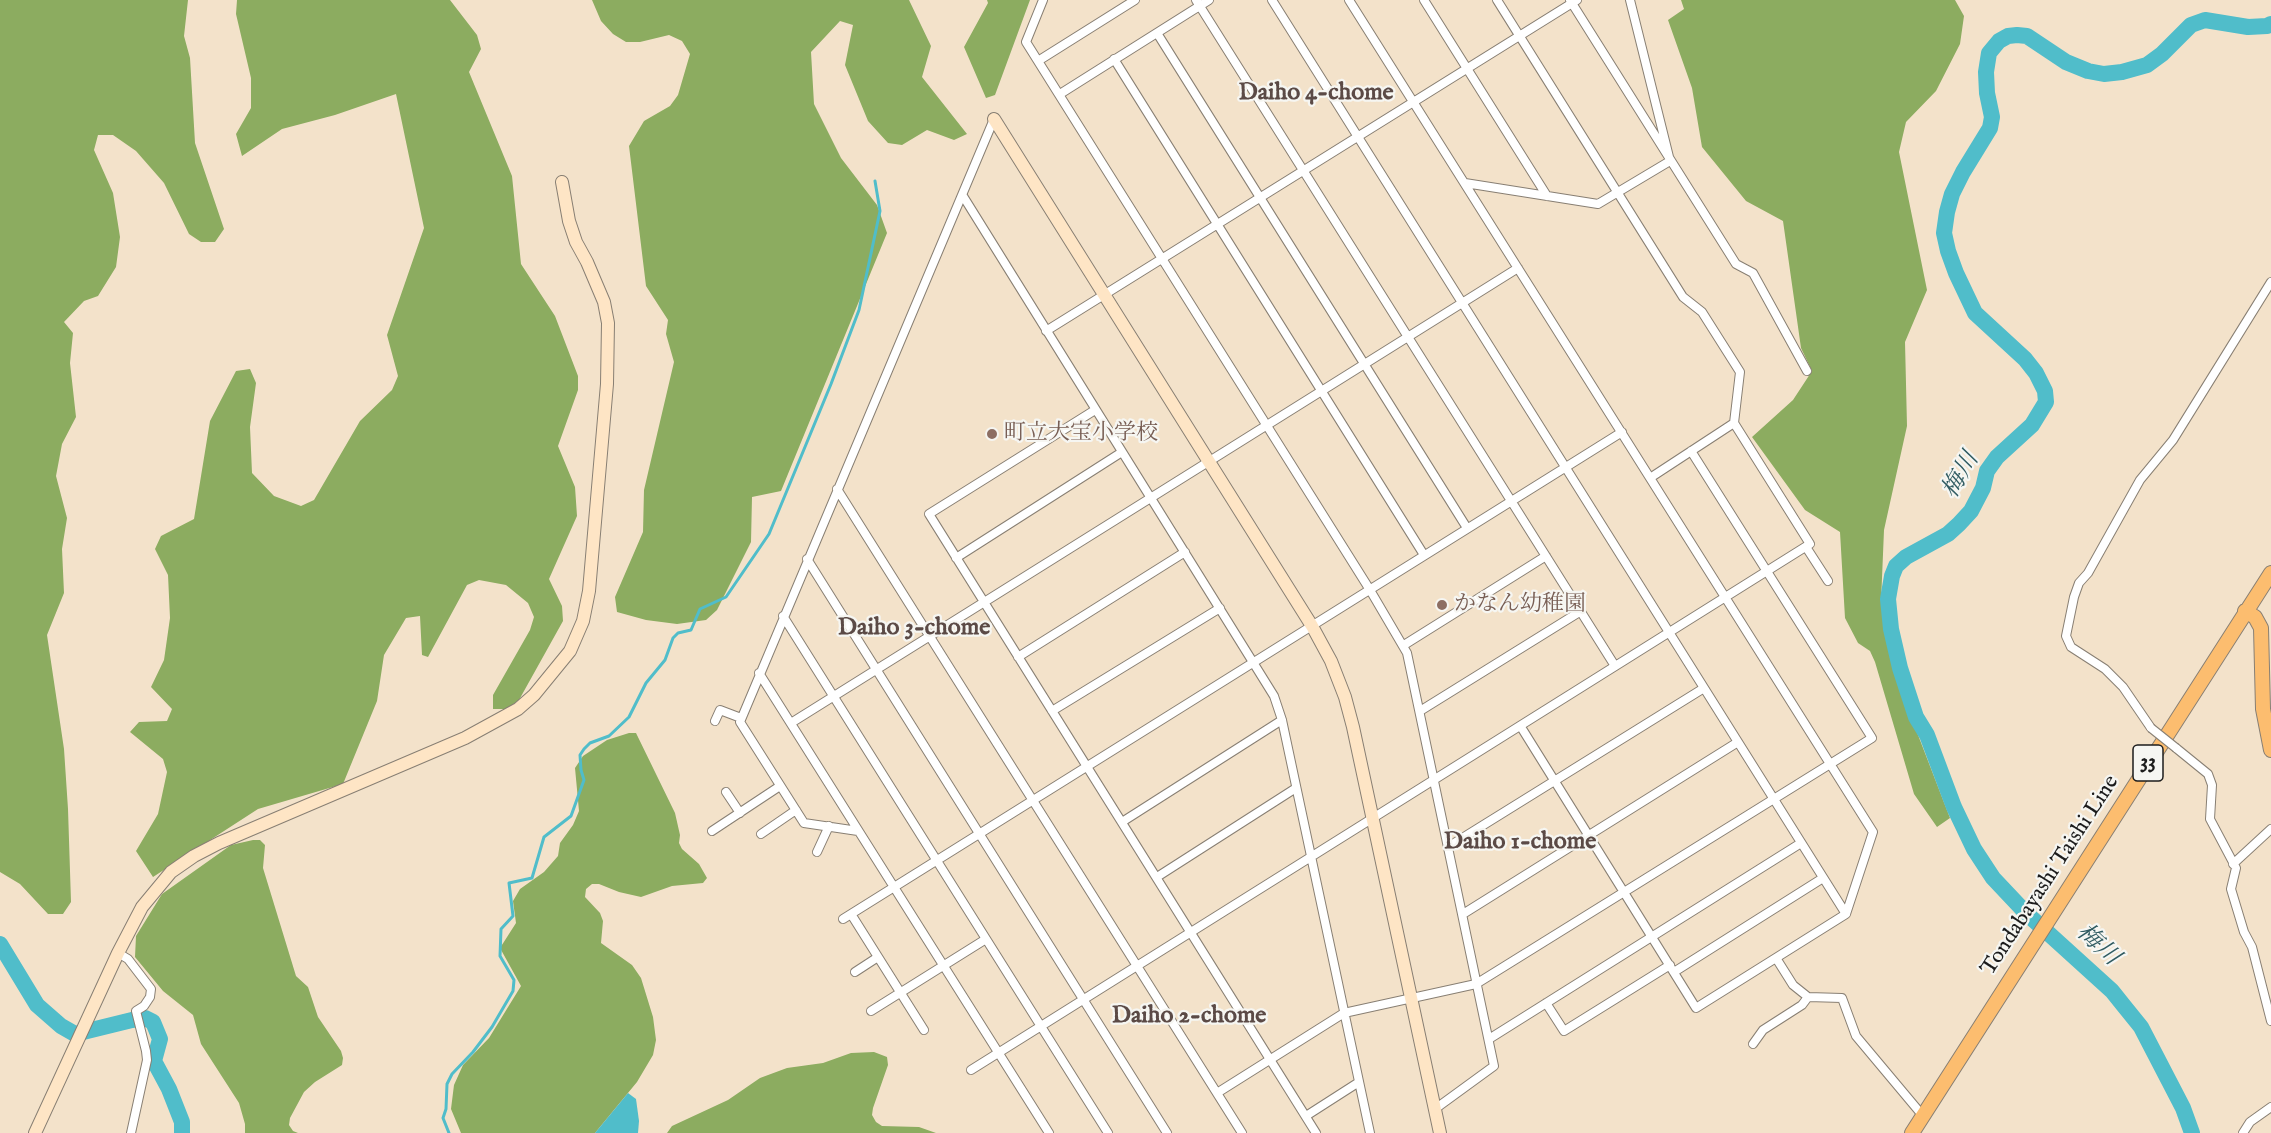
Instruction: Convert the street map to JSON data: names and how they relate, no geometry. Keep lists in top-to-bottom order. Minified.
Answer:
{"streets":{"main road":["33","Tondabayashi Taishi Line"]},"districts":["Daiho 4-chome","Daiho 3-chome","Daiho 1-chome","Daiho 2-chome"],"water":["梅川"],"places":["町立大宝小学校","かなん幼稚園"]}
